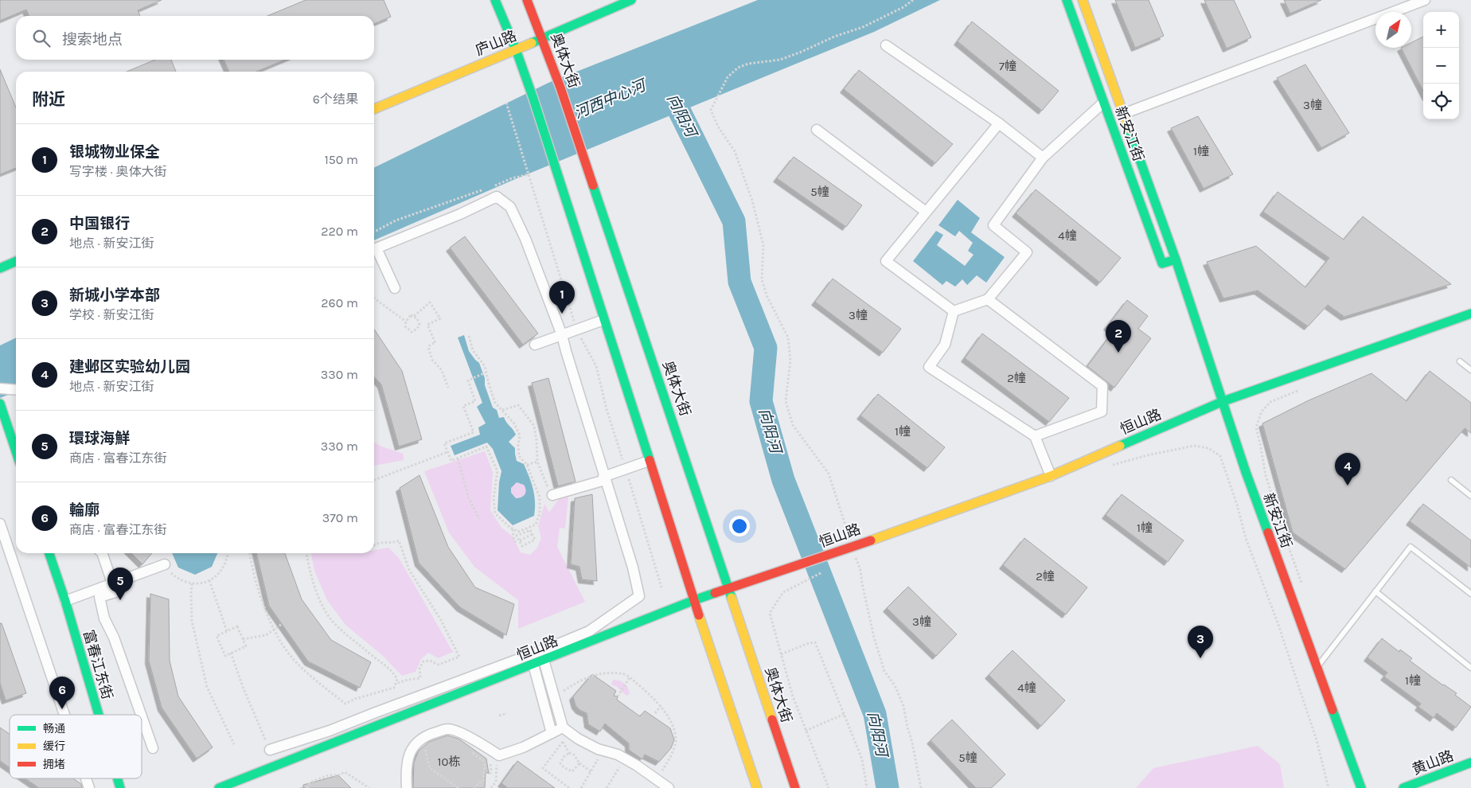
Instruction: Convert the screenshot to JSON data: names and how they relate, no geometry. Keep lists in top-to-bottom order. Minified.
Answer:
{"streets":{"street":["庐山路","奥体大街","新安江街","恒山路","富春江东街","黄山路"]},"crossings":[["庐山路","奥体大街"],["奥体大街","恒山路"],["新安江街","恒山路"]],"water":["河西中心河","向阳河"],"house_numbers":["7幢","3幢","1幢","5幢","4幢","3幢","2幢","1幢","1幢","2幢","3幢","1幢","4幢","5幢","10栋"],"legend":["畅通","缓行","拥堵"],"north":"top right","page":{"map_buttons":["+","−"],"search":"搜索地点","heading":["附近","6个结果"],"list":[{"mark":"1","name":"银城物业保全","note":"写字楼 · 奥体大街","value":"150 m"},{"mark":"2","name":"中国银行","note":"地点 · 新安江街","value":"220 m"},{"mark":"3","name":"新城小学本部","note":"学校 · 新安江街","value":"260 m"},{"mark":"4","name":"建邺区实验幼儿园","note":"地点 · 新安江街","value":"330 m"},{"mark":"5","name":"環球海鮮","note":"商店 · 富春江东街","value":"330 m"},{"mark":"6","name":"輪廓","note":"商店 · 富春江东街","value":"370 m"}],"pins":["1","2","4","5","3","6"]}}
